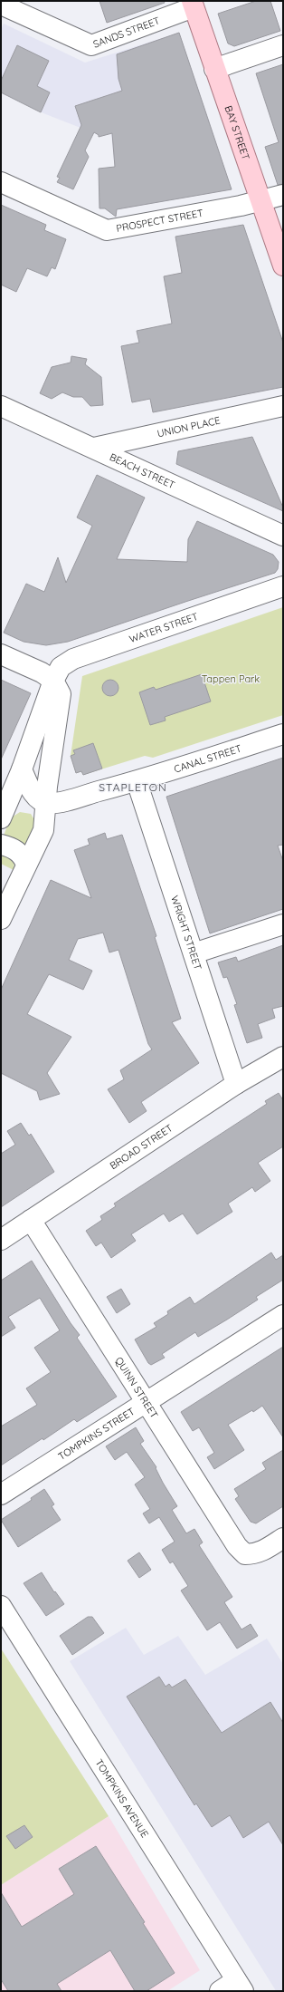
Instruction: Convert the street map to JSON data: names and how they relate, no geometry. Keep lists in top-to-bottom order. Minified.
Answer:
{"streets":{"main road":["BAY STREET"],"street":["SANDS STREET","PROSPECT STREET","UNION PLACE","BEACH STREET","WATER STREET","CANAL STREET","WRIGHT STREET","BROAD STREET","QUINN STREET","TOMPKINS STREET","TOMPKINS AVENUE"]},"crossings":[["SANDS STREET","BAY STREET"],["BAY STREET","PROSPECT STREET"],["UNION PLACE","BEACH STREET"],["CANAL STREET","WRIGHT STREET"],["WRIGHT STREET","BROAD STREET"],["BROAD STREET","QUINN STREET"],["QUINN STREET","TOMPKINS STREET"]],"districts":["STAPLETON"],"parks":["Tappen Park"]}
